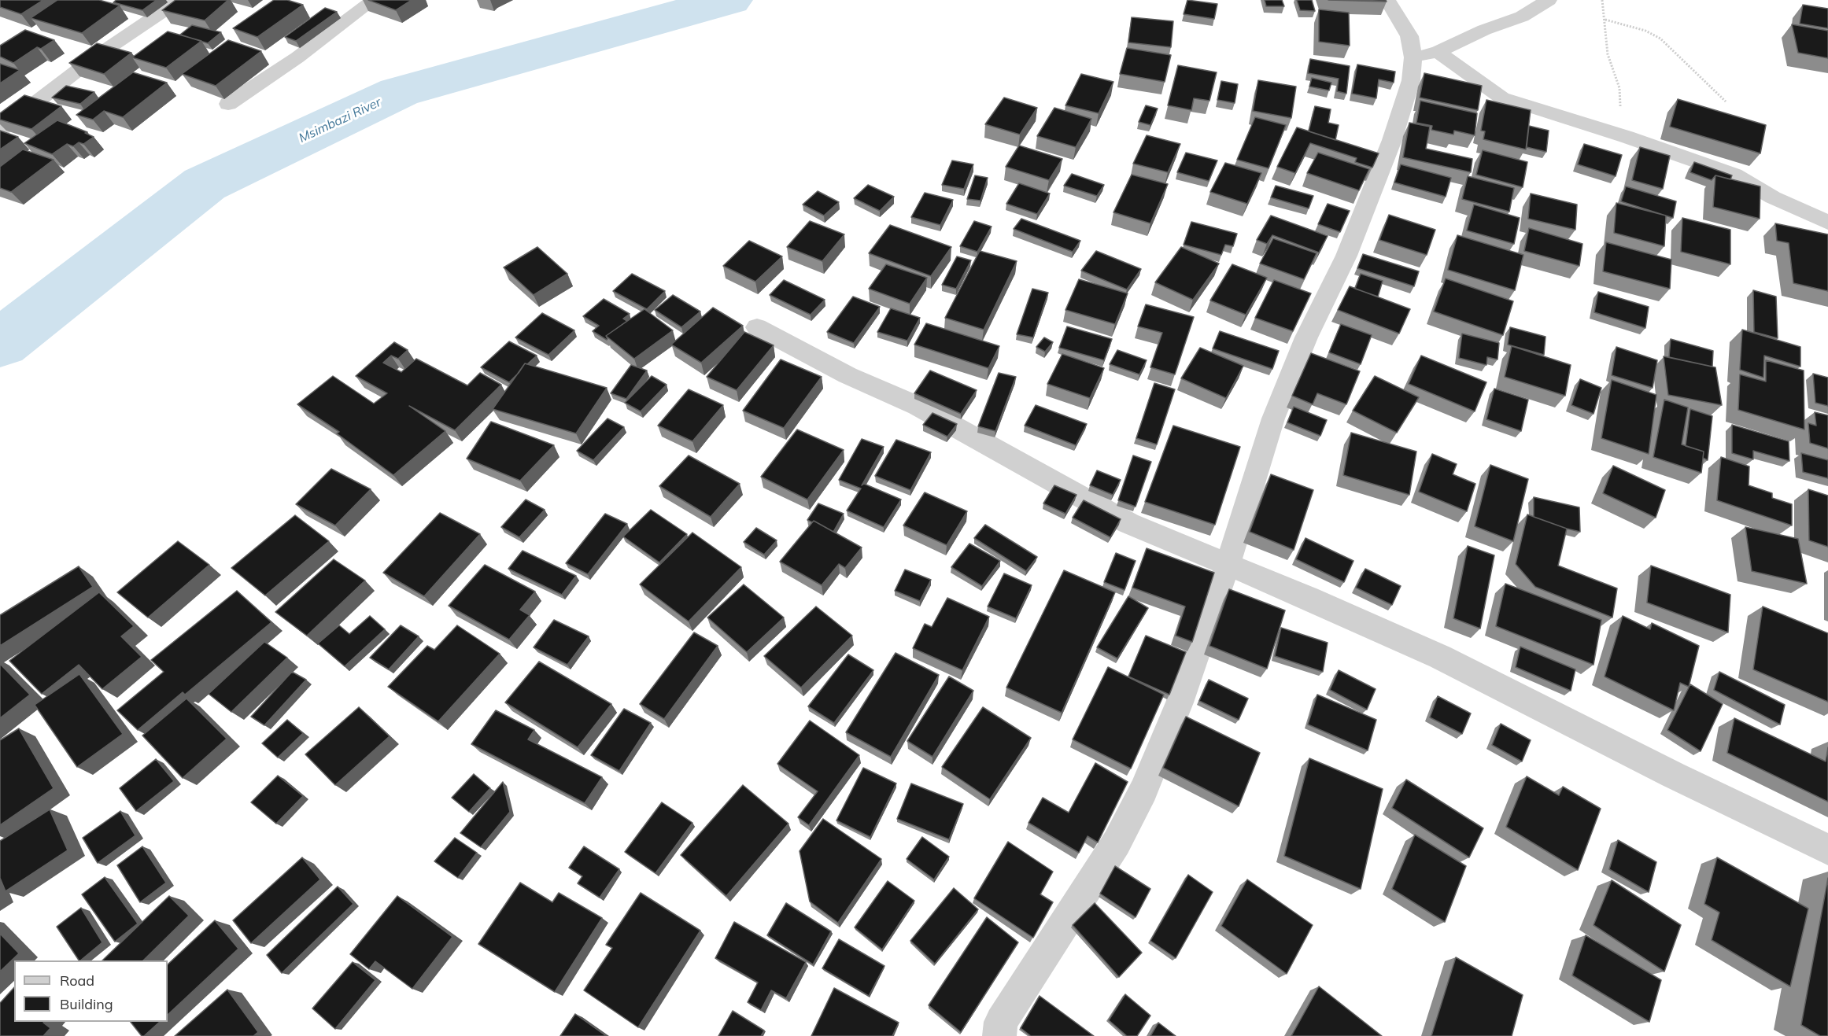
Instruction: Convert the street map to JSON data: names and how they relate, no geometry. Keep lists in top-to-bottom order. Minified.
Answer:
{"water":["Msimbazi River"],"legend":["Road","Building"]}
